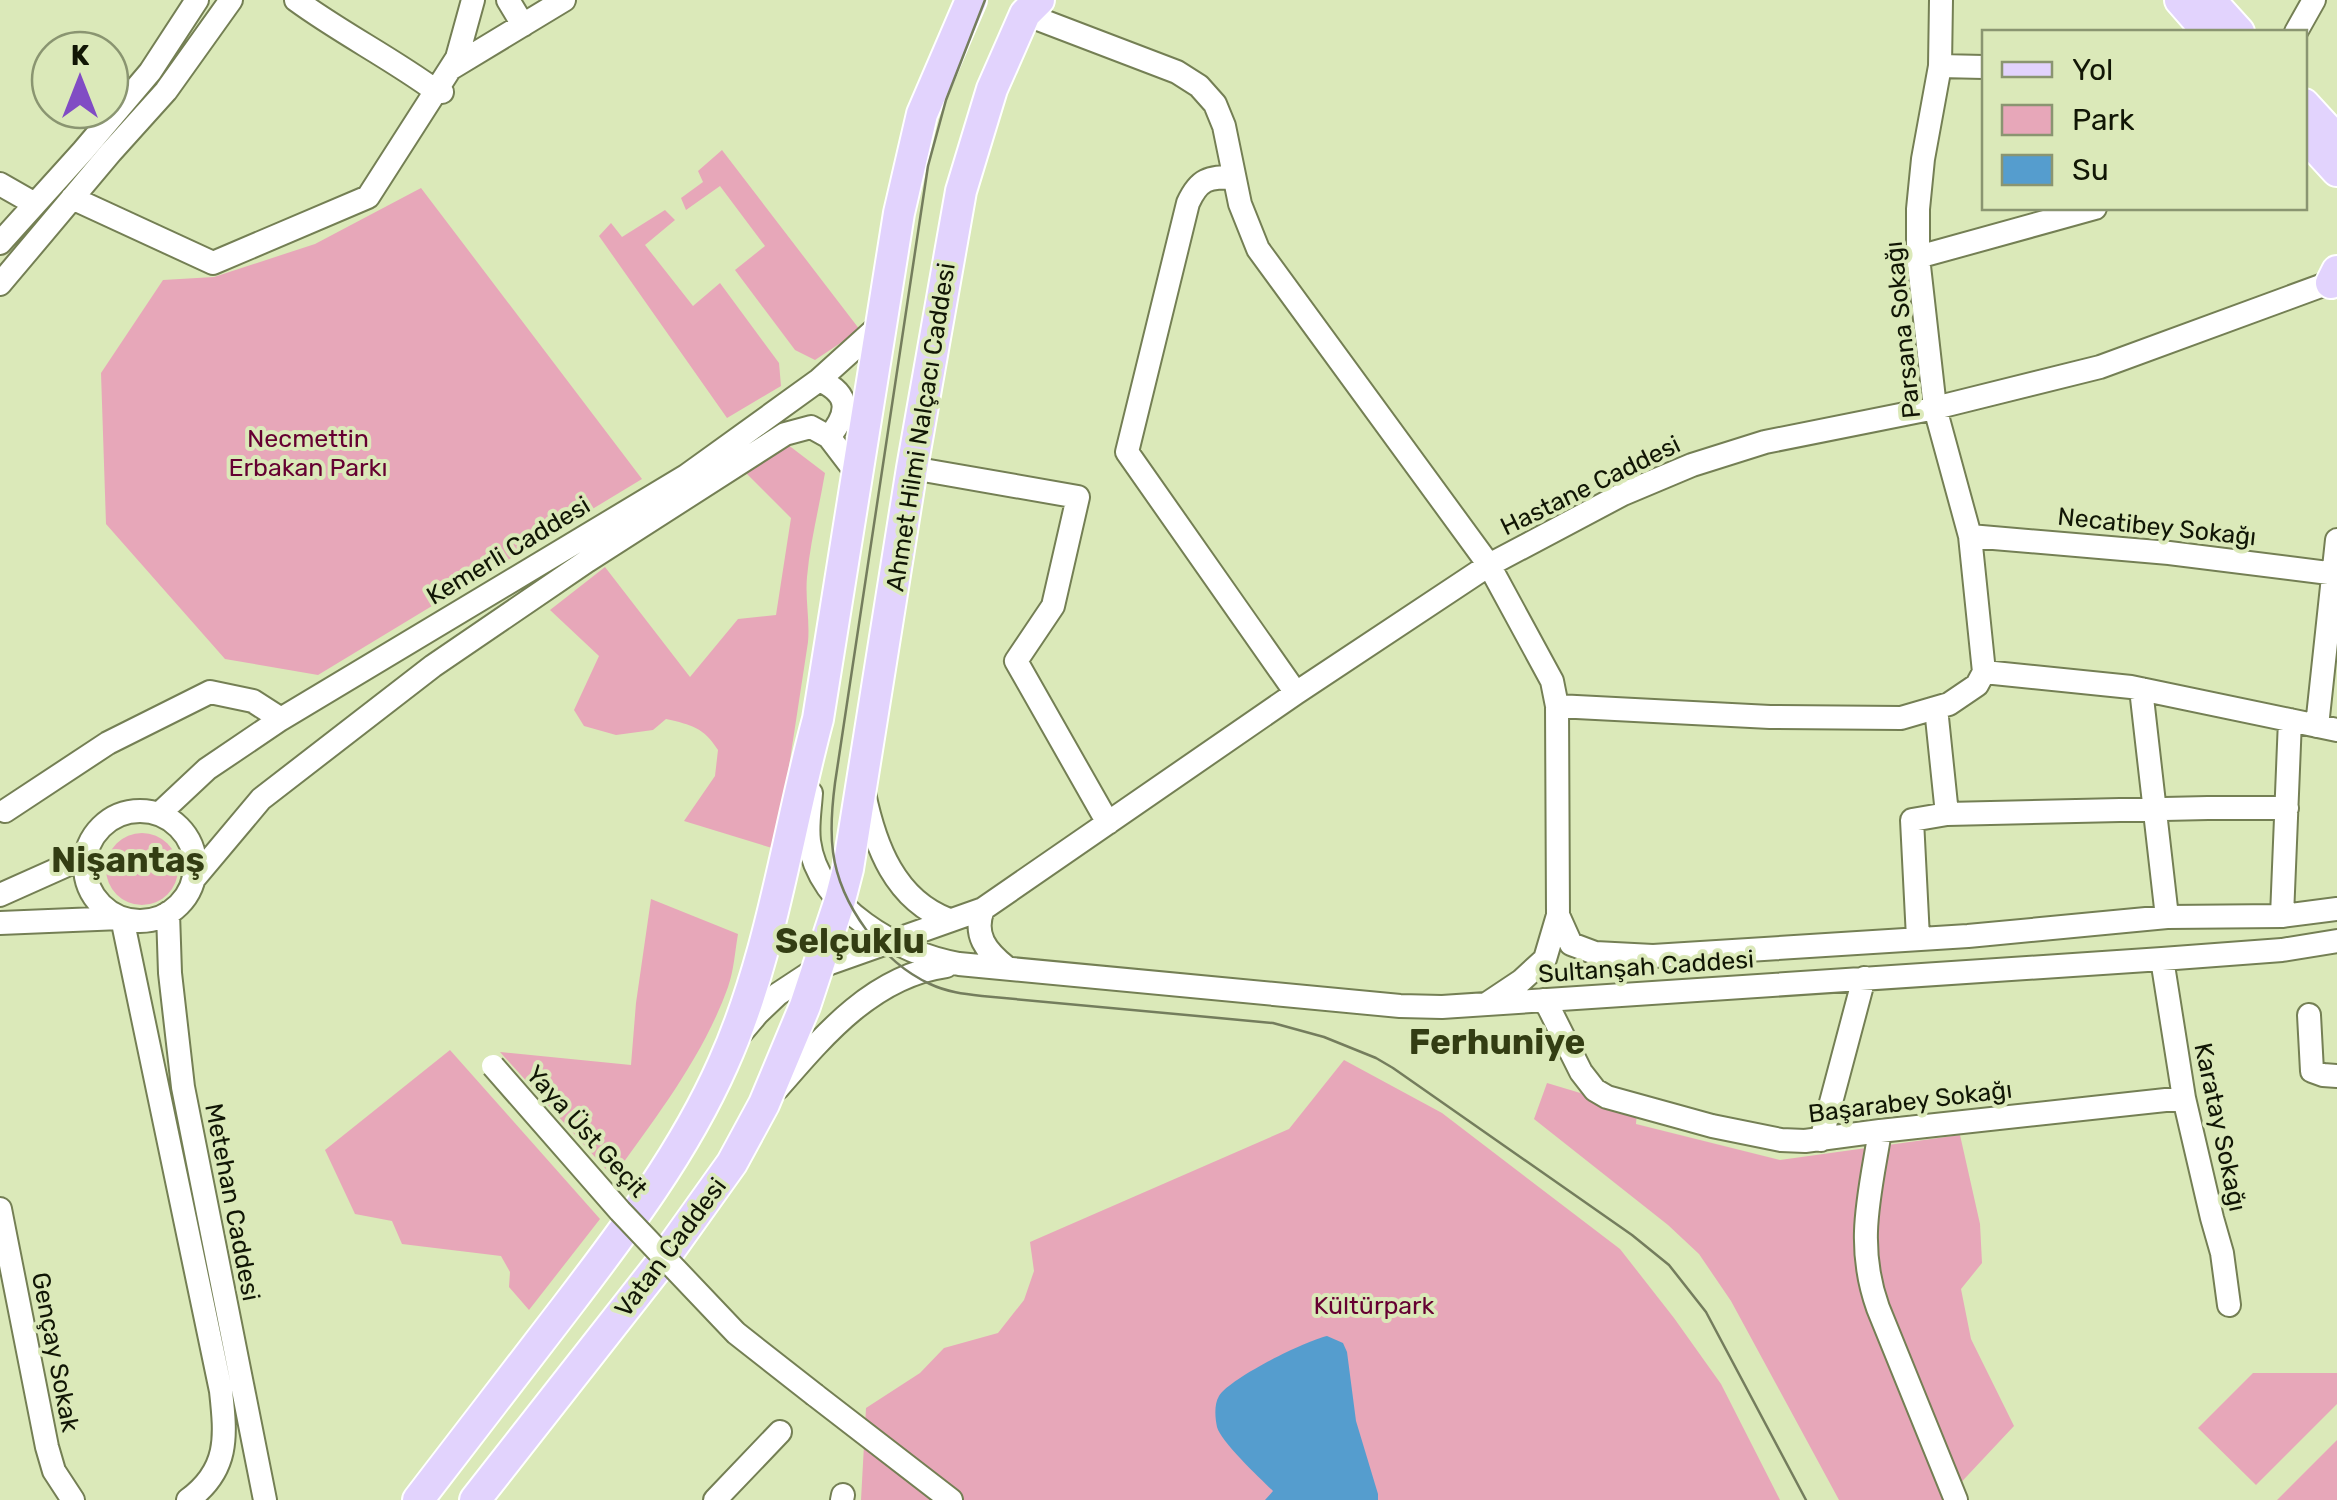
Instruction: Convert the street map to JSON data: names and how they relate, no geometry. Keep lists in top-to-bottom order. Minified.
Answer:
{"streets":{"main road":["Ahmet Hilmi Nalçacı Caddesi","Vatan Caddesi"],"street":["Parsana Sokağı","Hastane Caddesi","Necatibey Sokağı","Kemerli Caddesi","Sultanşah Caddesi","Başarabey Sokağı","Karatay Sokağı","Yaya Üst Geçit","Metehan Caddesi","Gençay Sokak"]},"crossings":[["Parsana Sokağı","Hastane Caddesi"],["Parsana Sokağı","Necatibey Sokağı"],["Ahmet Hilmi Nalçacı Caddesi","Vatan Caddesi"],["Hastane Caddesi","Vatan Caddesi"],["Kemerli Caddesi","Metehan Caddesi"],["Sultanşah Caddesi","Başarabey Sokağı"],["Sultanşah Caddesi","Karatay Sokağı"],["Başarabey Sokağı","Karatay Sokağı"]],"districts":["Nişantaş","Selçuklu","Ferhuniye"],"parks":["Necmettin Erbakan Parkı","Kültürpark"],"legend":["Yol","Park","Su"],"north":"top"}
